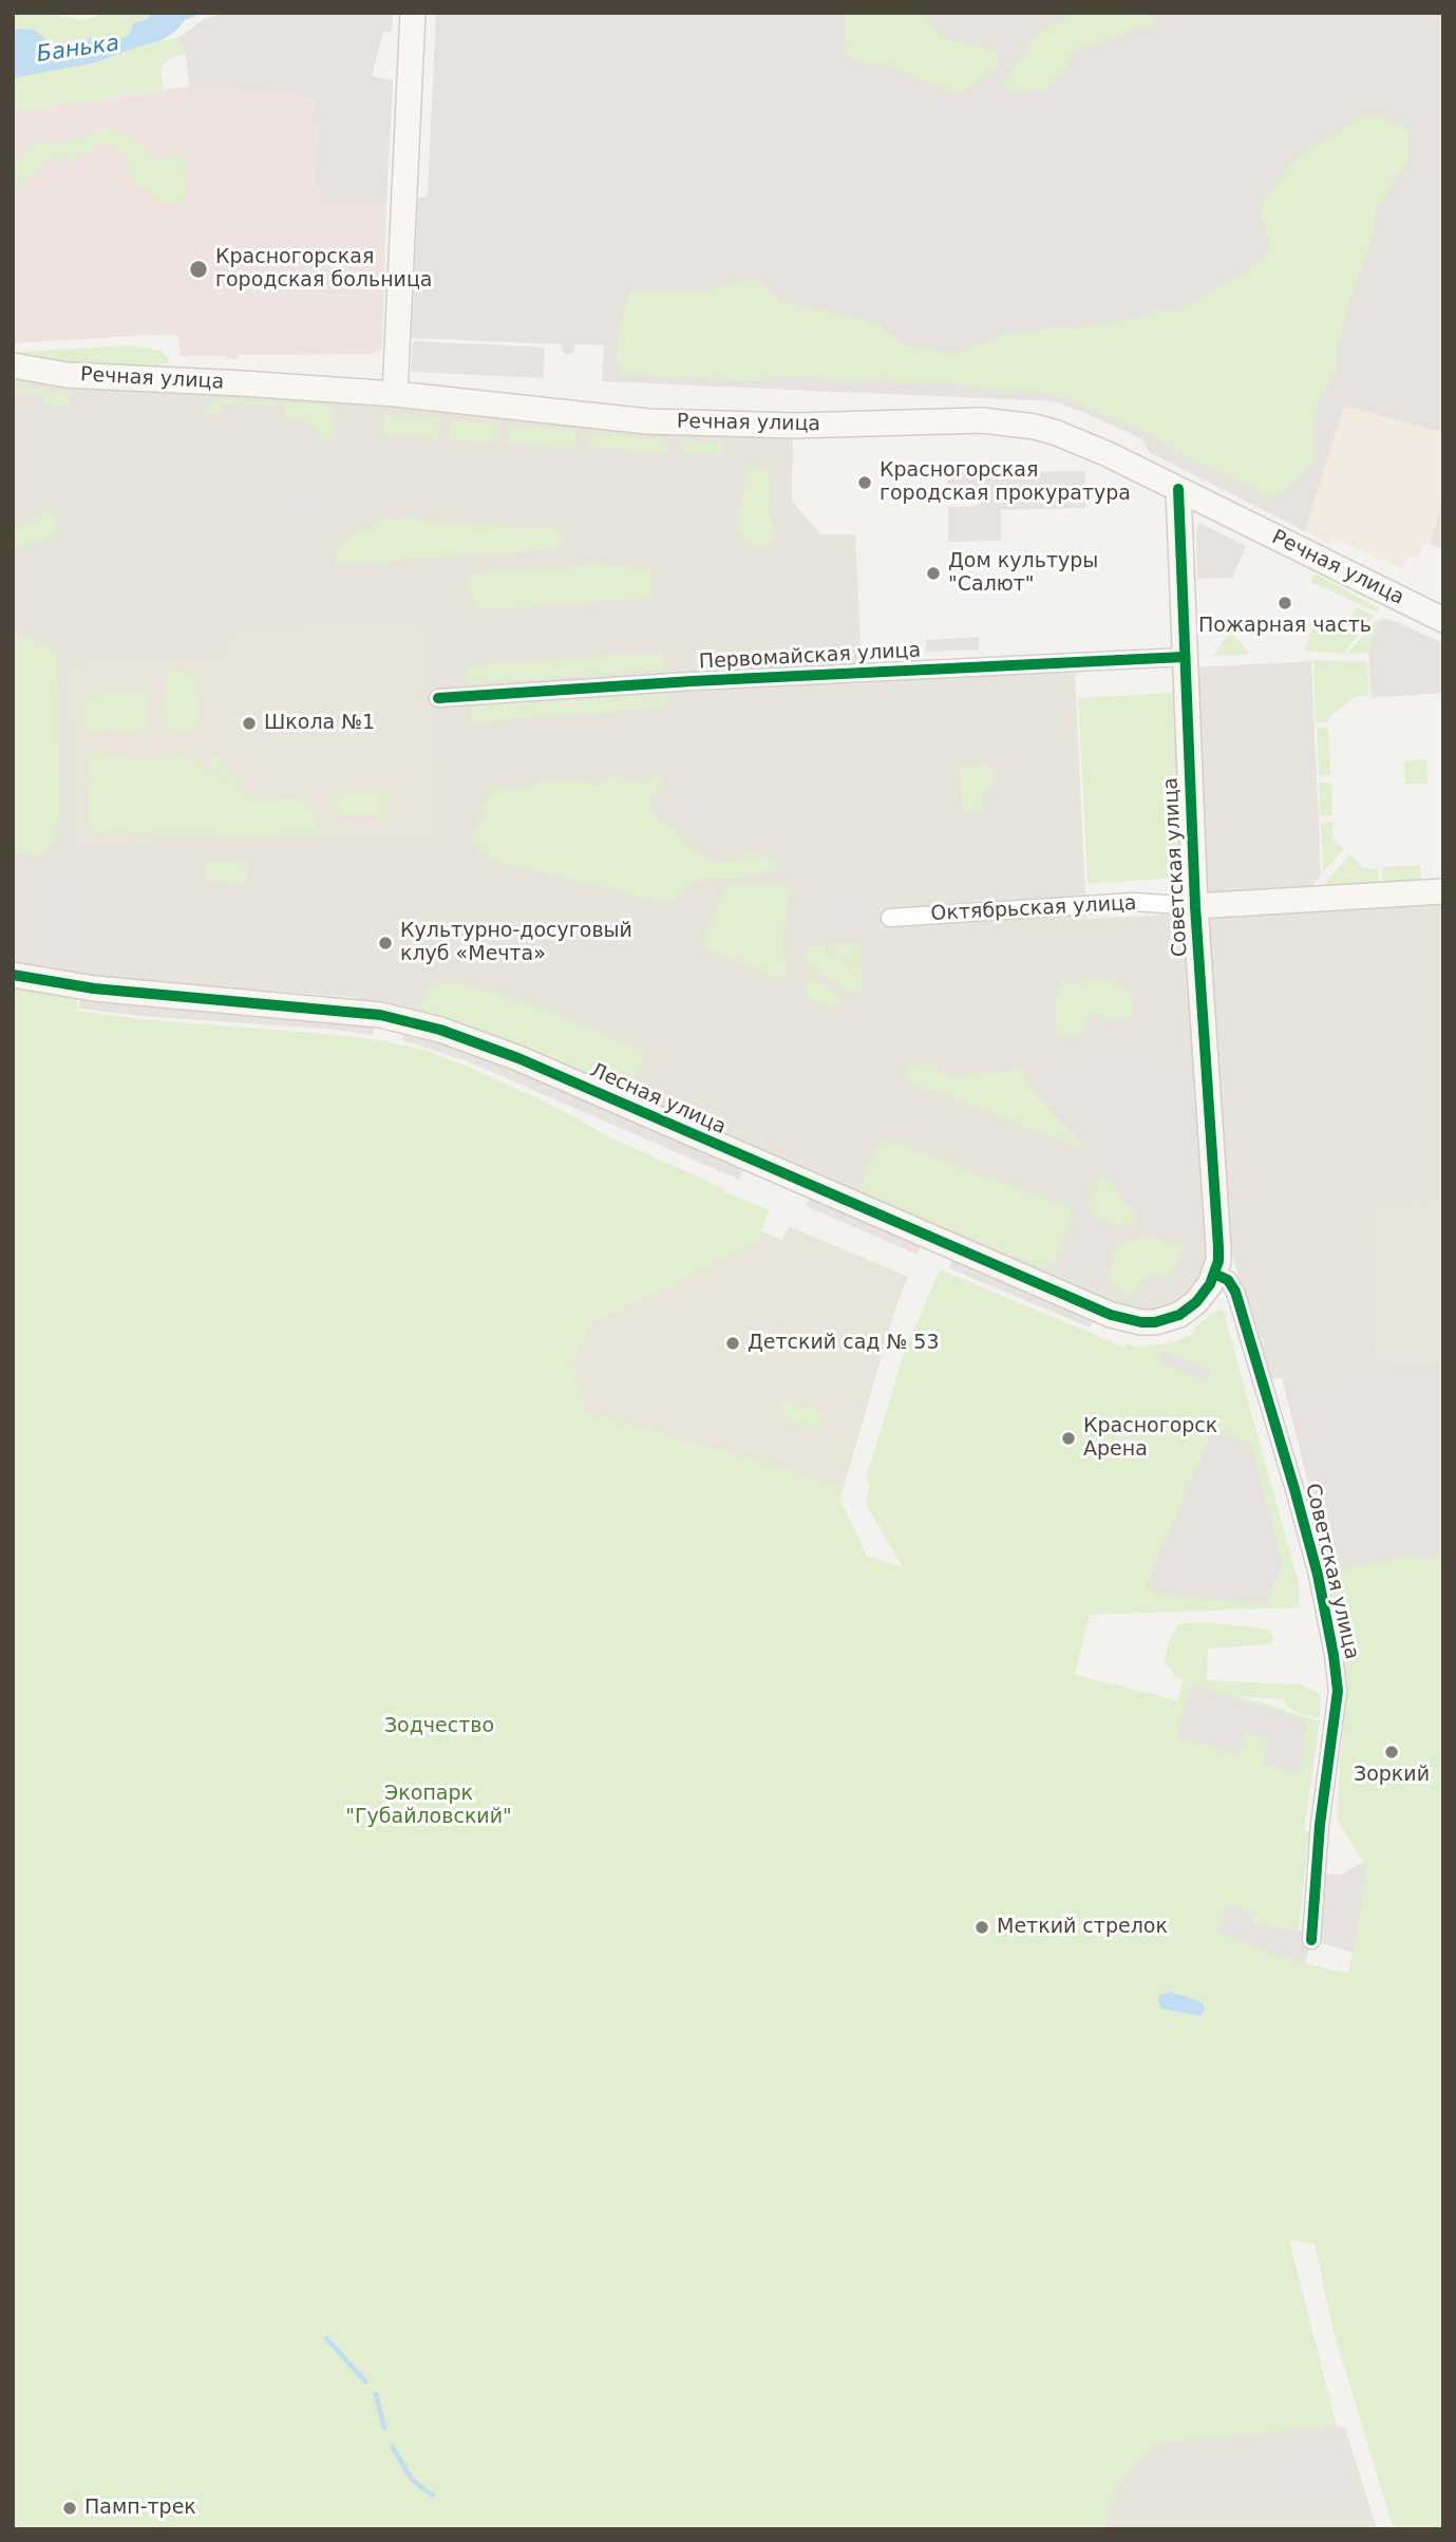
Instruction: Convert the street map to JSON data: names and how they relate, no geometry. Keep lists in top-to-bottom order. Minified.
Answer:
{"streets":{"street":["Речная улица","Первомайская улица","Советская улица","Октябрьская улица","Лесная улица"]},"crossings":[["Речная улица","Советская улица"],["Первомайская улица","Советская улица"],["Советская улица","Октябрьская улица"],["Советская улица","Лесная улица"]],"water":["Банька"],"parks":["Зодчество","Экопарк \"Губайловский\""],"places":["Красногорская городская больница","Красногорская городская прокуратура","Дом культуры \"Салют\"","Пожарная часть","Школа №1","Культурно-досуговый клуб «Мечта»","Детский сад № 53","Красногорск Арена","Зоркий","Меткий стрелок","Памп-трек"]}
